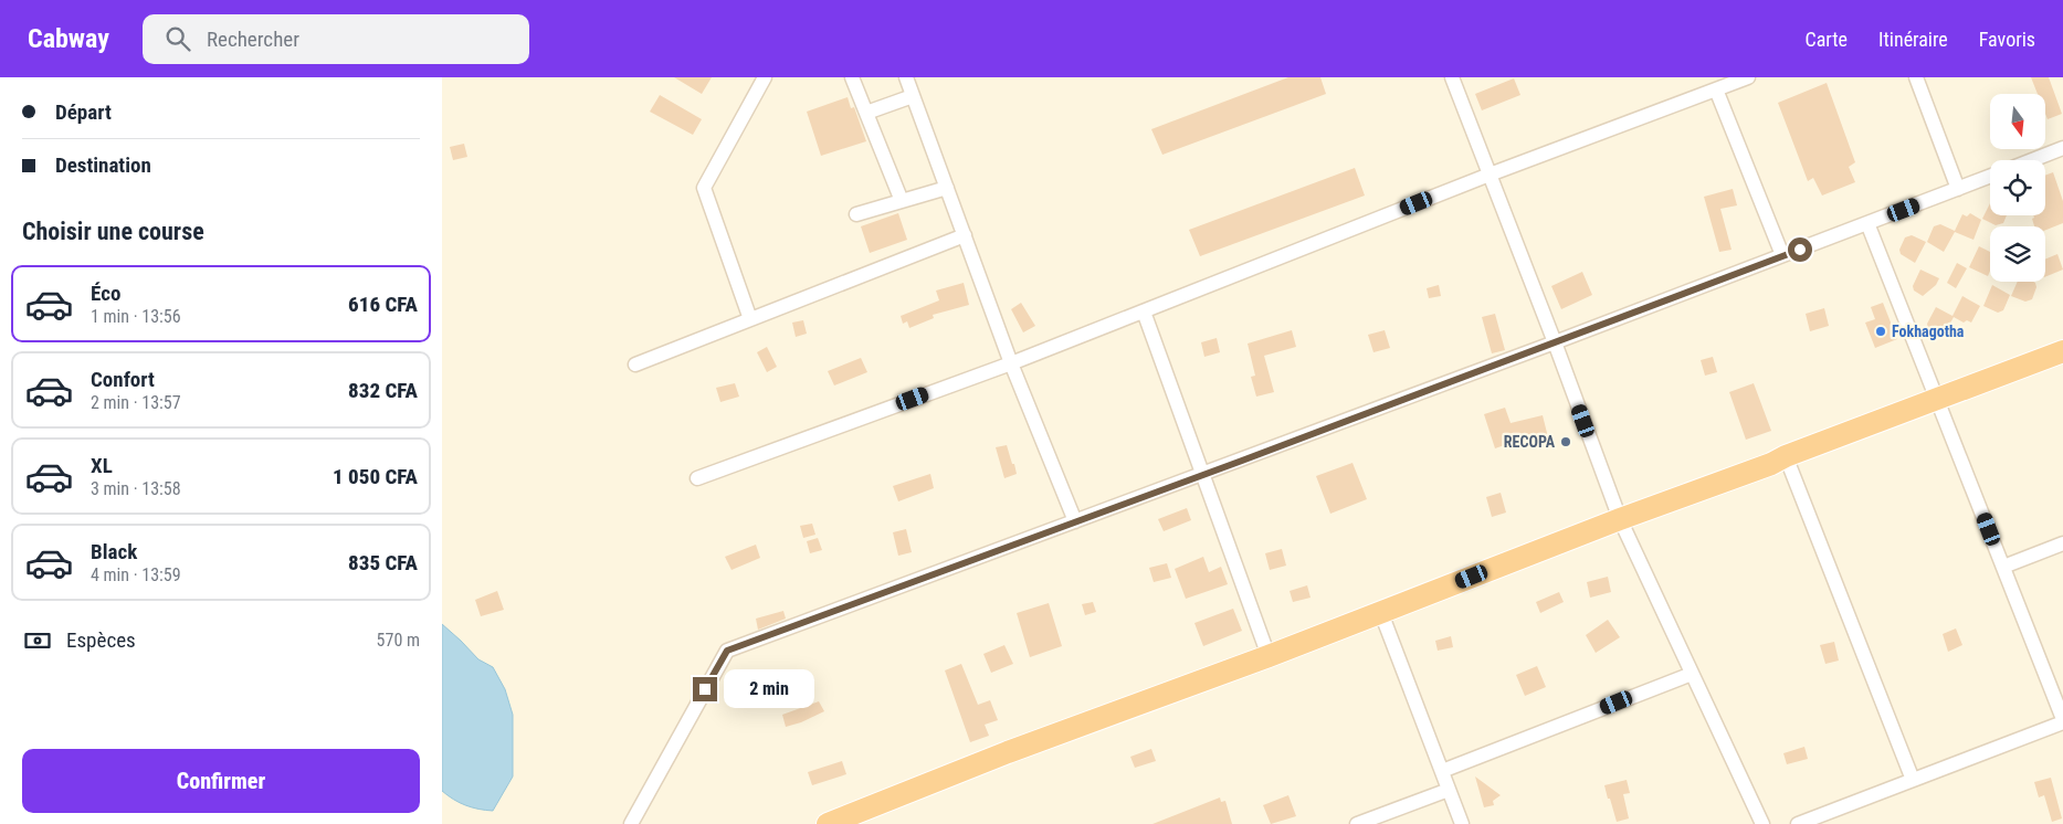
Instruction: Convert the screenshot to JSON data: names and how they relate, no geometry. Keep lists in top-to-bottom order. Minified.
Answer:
{"places":["Fokhagotha","RECOPA"],"north":"bottom","page":{"header":"Cabway","search":"Rechercher","nav":["Carte","Itinéraire","Favoris"],"banner":["Départ","Destination"],"heading":"Choisir une course","list":[{"name":"Éco","note":"1 min · 13:56","value":"616 CFA"},{"name":"Confort","note":"2 min · 13:57","value":"832 CFA"},{"name":"XL","note":"3 min · 13:58","value":"1 050 CFA"},{"name":"Black","note":"4 min · 13:59","value":"835 CFA"}],"pay":["Espèces","570 m"],"bubble":"2 min","buttons":"Confirmer"}}
